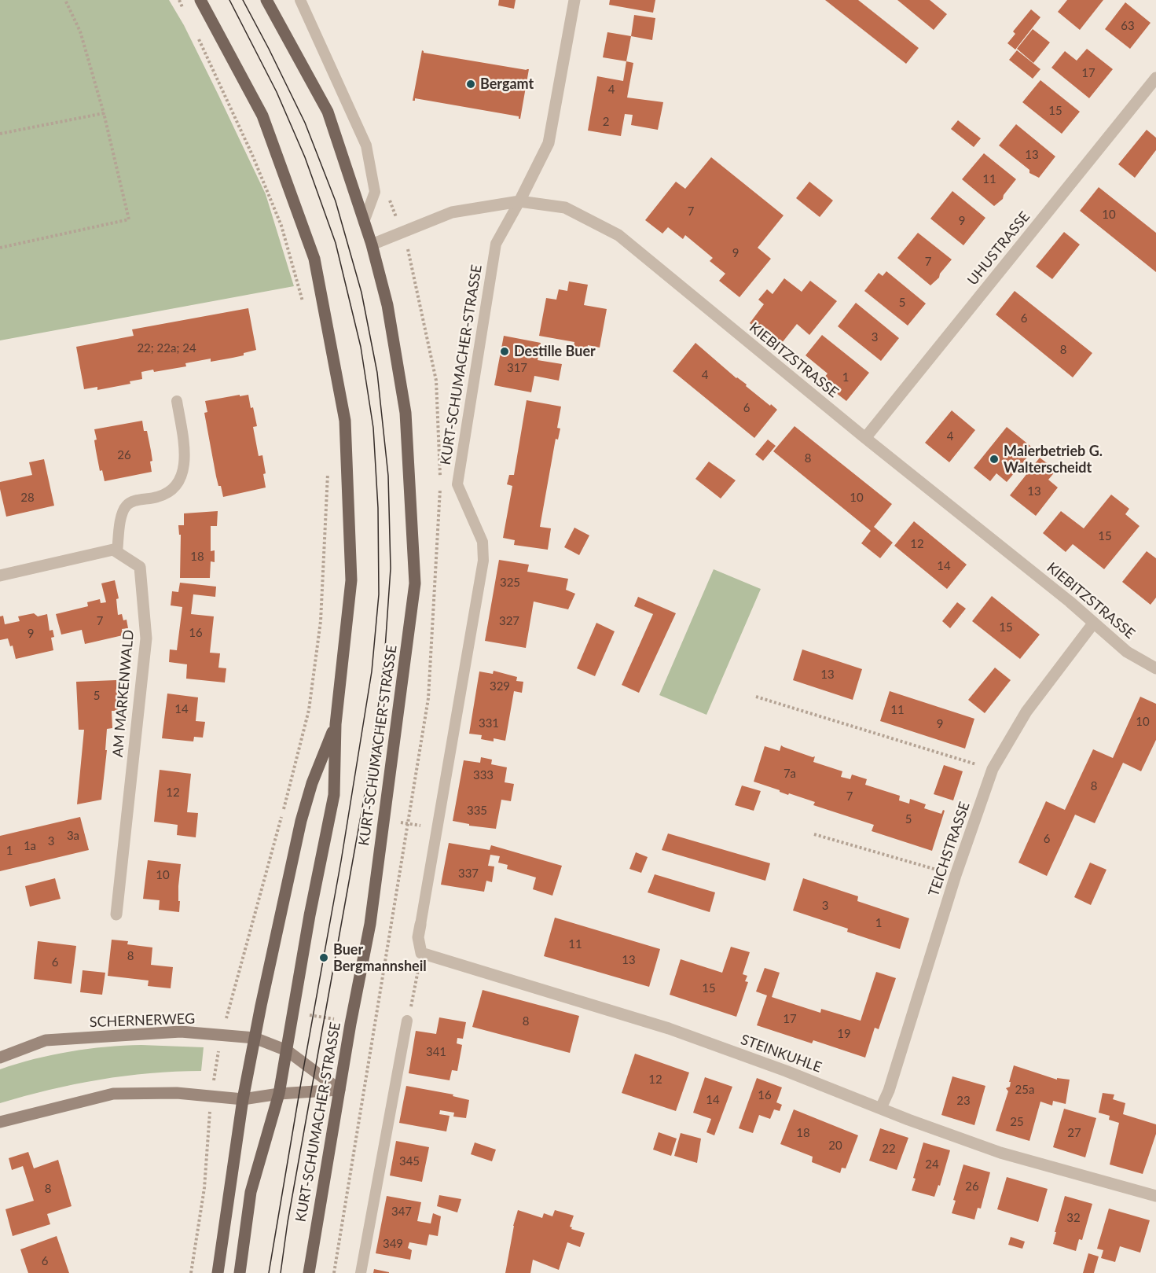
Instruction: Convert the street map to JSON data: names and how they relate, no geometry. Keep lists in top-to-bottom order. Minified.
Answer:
{"streets":{"main road":["KURT-SCHUMACHER-STRASSE"],"street":["UHUSTRASSE","KIEBITZSTRASSE","AM MARKENWALD","TEICHSTRASSE","SCHERNERWEG","STEINKUHLE"]},"crossings":[["UHUSTRASSE","KIEBITZSTRASSE"],["KIEBITZSTRASSE","KURT-SCHUMACHER-STRASSE"],["KIEBITZSTRASSE","TEICHSTRASSE"],["KURT-SCHUMACHER-STRASSE","SCHERNERWEG"],["KURT-SCHUMACHER-STRASSE","STEINKUHLE"],["TEICHSTRASSE","STEINKUHLE"]],"places":["Bergamt","Destille Buer","Malerbetrieb G. Walterscheidt","Buer Bergmannsheil"],"house_numbers":["63","17","4","15","2","13","11","7","10","9","9","7","5","6","3","22; 22a; 24","8","317","4","1","6","4","26","8","13","28","10","15","12","18","14","325","7","327","15","16","9","13","329","5","14","11","10","331","9","7a","333","8","12","7","335","5","3a","6","3","1a","1","337","10","3","1","11","8","13","6","15","17","8","19","341","12","25a","16","14","23","25","18","27","20","22","345","24","26","8","347","32","349","6"]}
